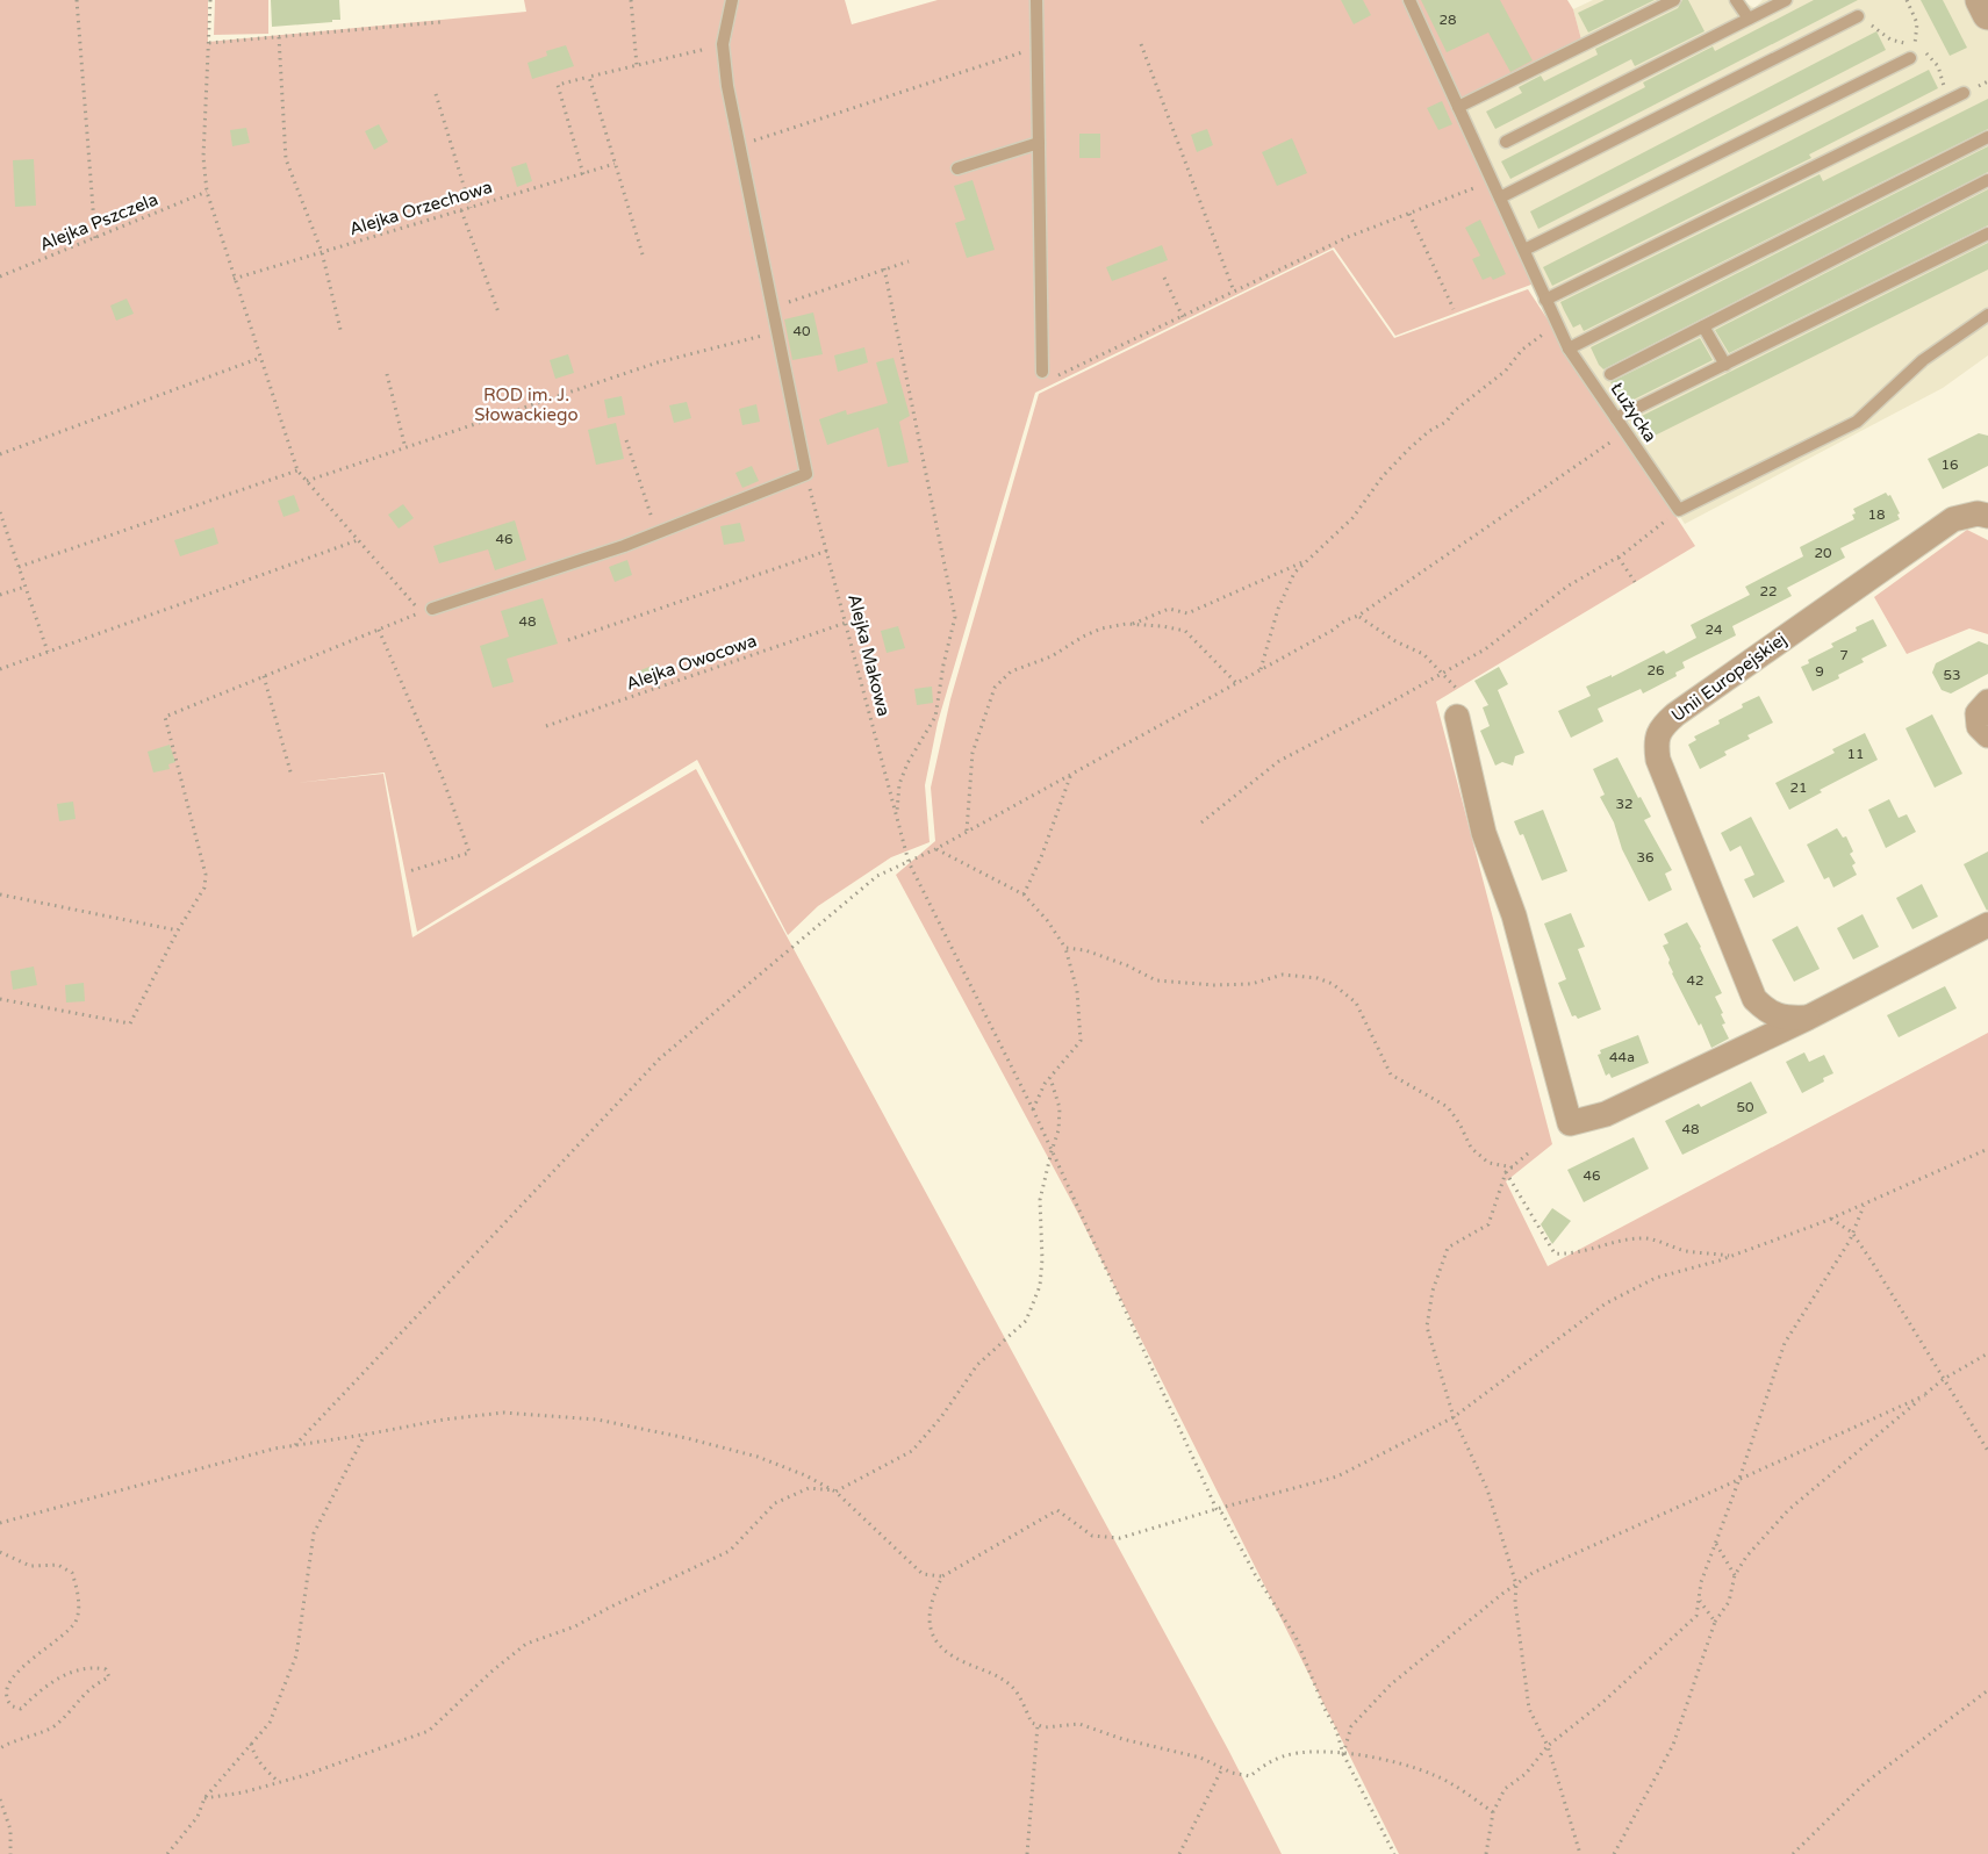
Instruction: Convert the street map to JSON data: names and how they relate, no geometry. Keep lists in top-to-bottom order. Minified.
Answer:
{"streets":{"street":["Unii Europejskiej"],"lane":["Łużycka"],"path":["Alejka Orzechowa","Alejka Pszczela","Alejka Makowa","Alejka Owocowa"]},"crossings":[["Alejka Makowa","Alejka Owocowa"]],"parks":["ROD im. J. Słowackiego"],"house_numbers":["28","40","16","18","46","20","22","48","24","7","26","9","53","11","21","32","36","42","44a","50","48","46"]}
